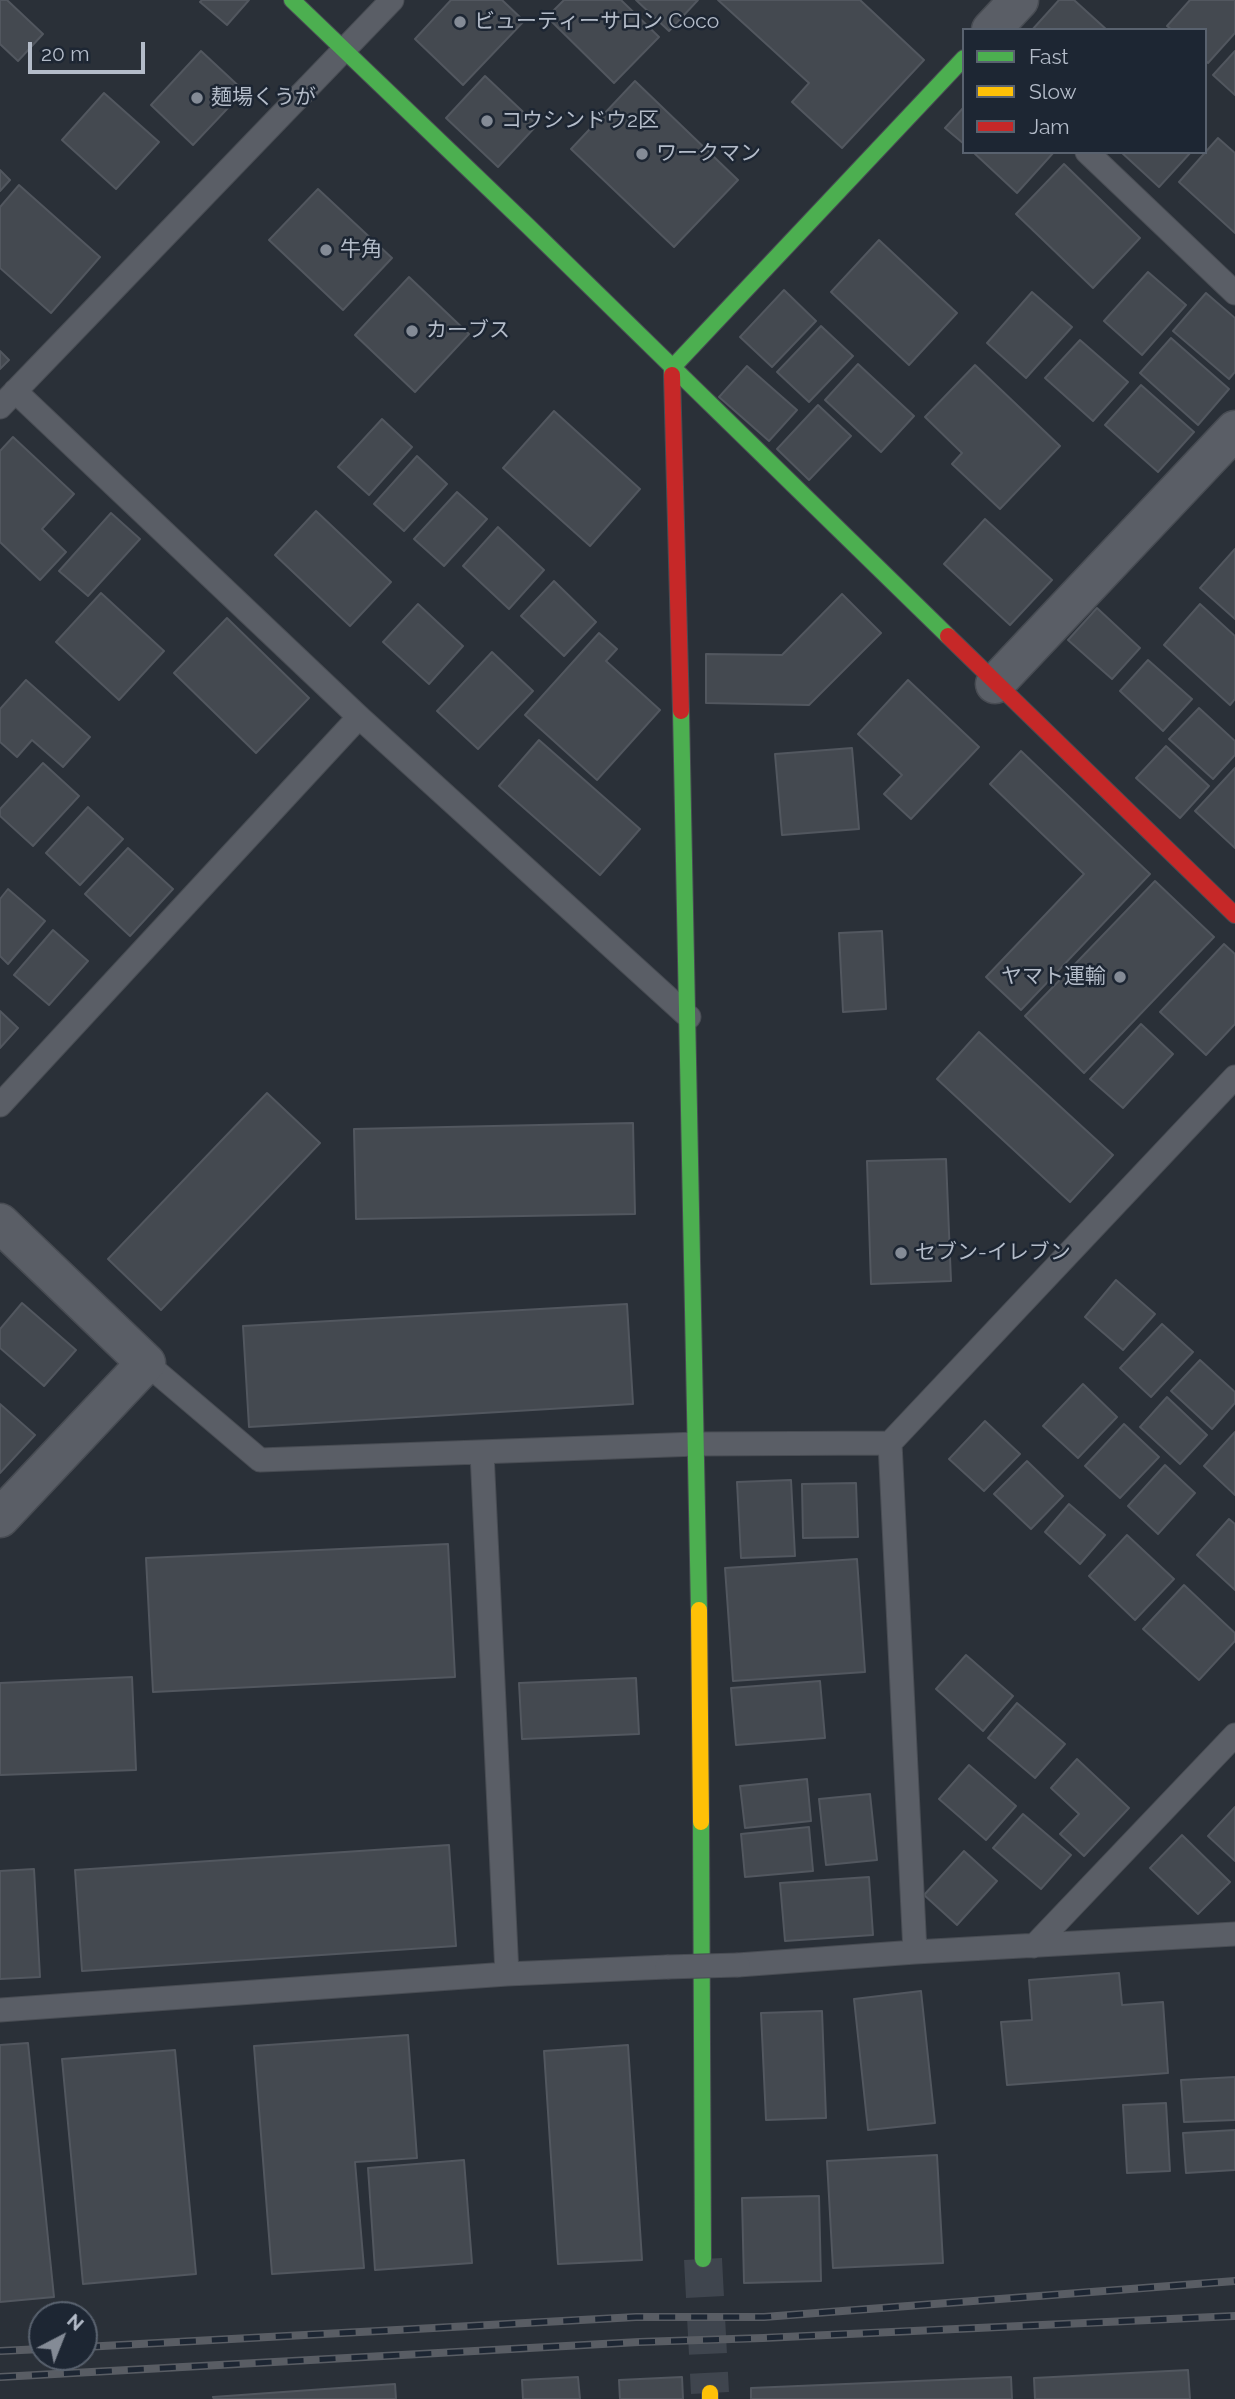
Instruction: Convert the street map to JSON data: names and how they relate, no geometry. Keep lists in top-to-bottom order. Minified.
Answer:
{"places":["ビューティーサロン Coco","麺場くうが","コウシンドウ2区","ワークマン","牛角","カーブス","ヤマト運輸","セブン-イレブン"],"legend":["Fast","Slow","Jam"],"scale_bar":"20 m","north":"top right"}
